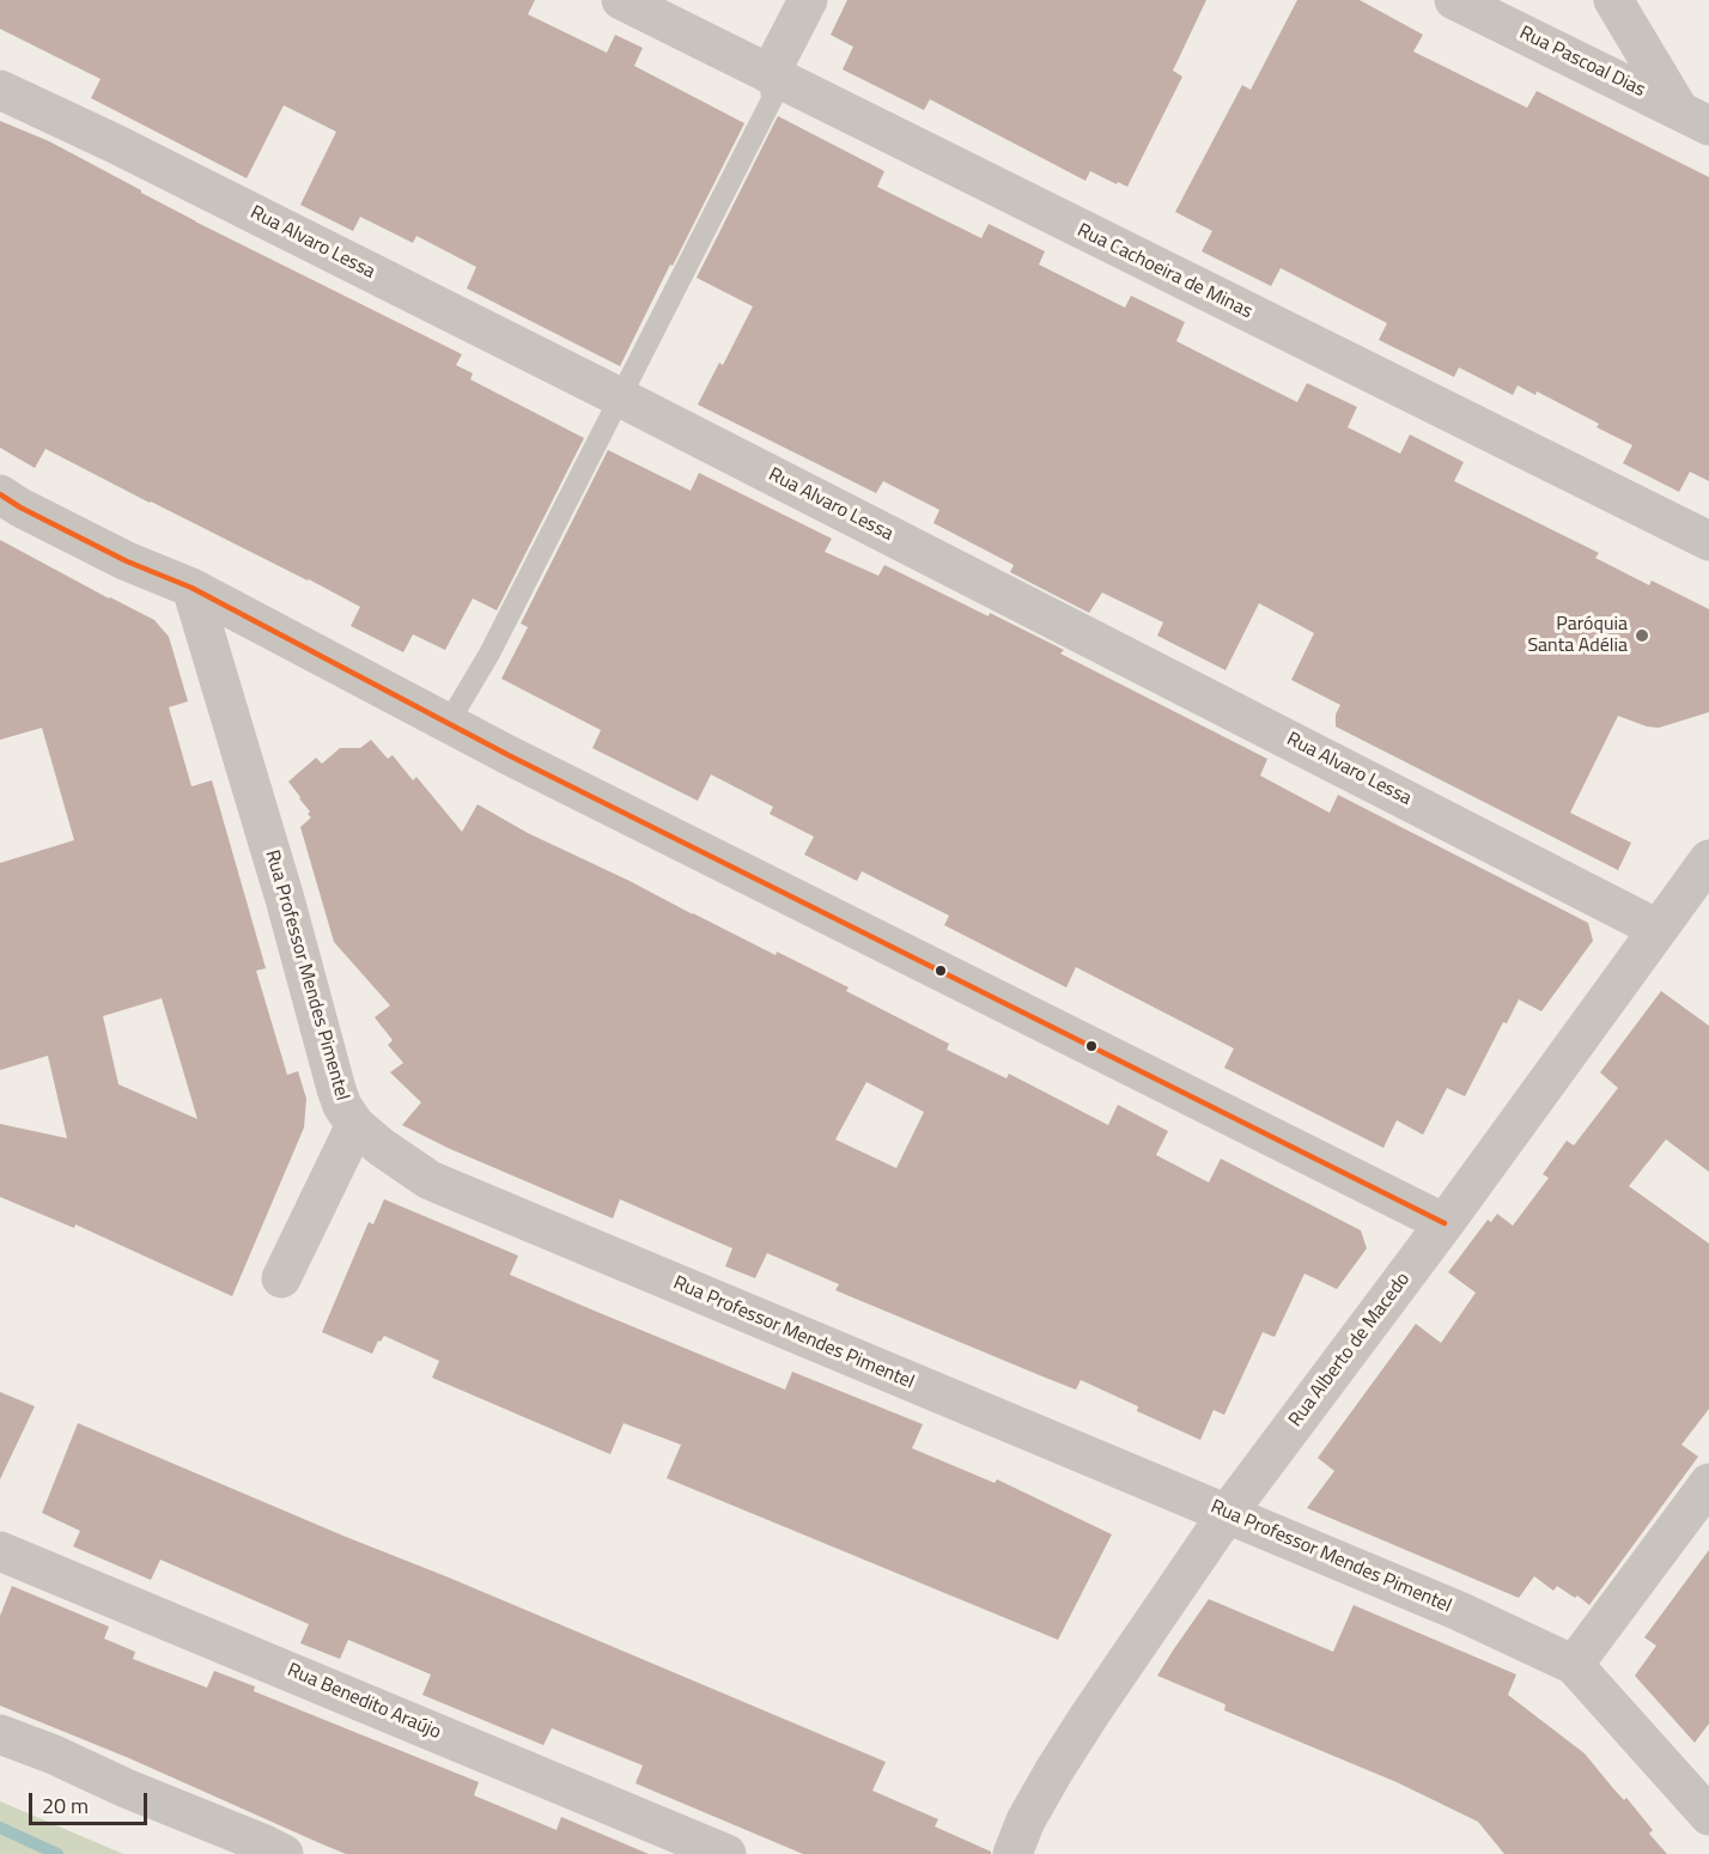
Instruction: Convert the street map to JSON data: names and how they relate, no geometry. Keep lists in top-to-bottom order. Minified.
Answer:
{"streets":{"street":["Rua Pascoal Dias","Rua Alvaro Lessa","Rua Cachoeira de Minas","Rua Professor Mendes Pimentel","Rua Alberto de Macedo","Rua Benedito Araújo"]},"crossings":[["Rua Alvaro Lessa","Rua Alberto de Macedo"],["Rua Professor Mendes Pimentel","Rua Alberto de Macedo"]],"places":["Paróquia Santa Adélia"],"scale_bar":"20 m"}
